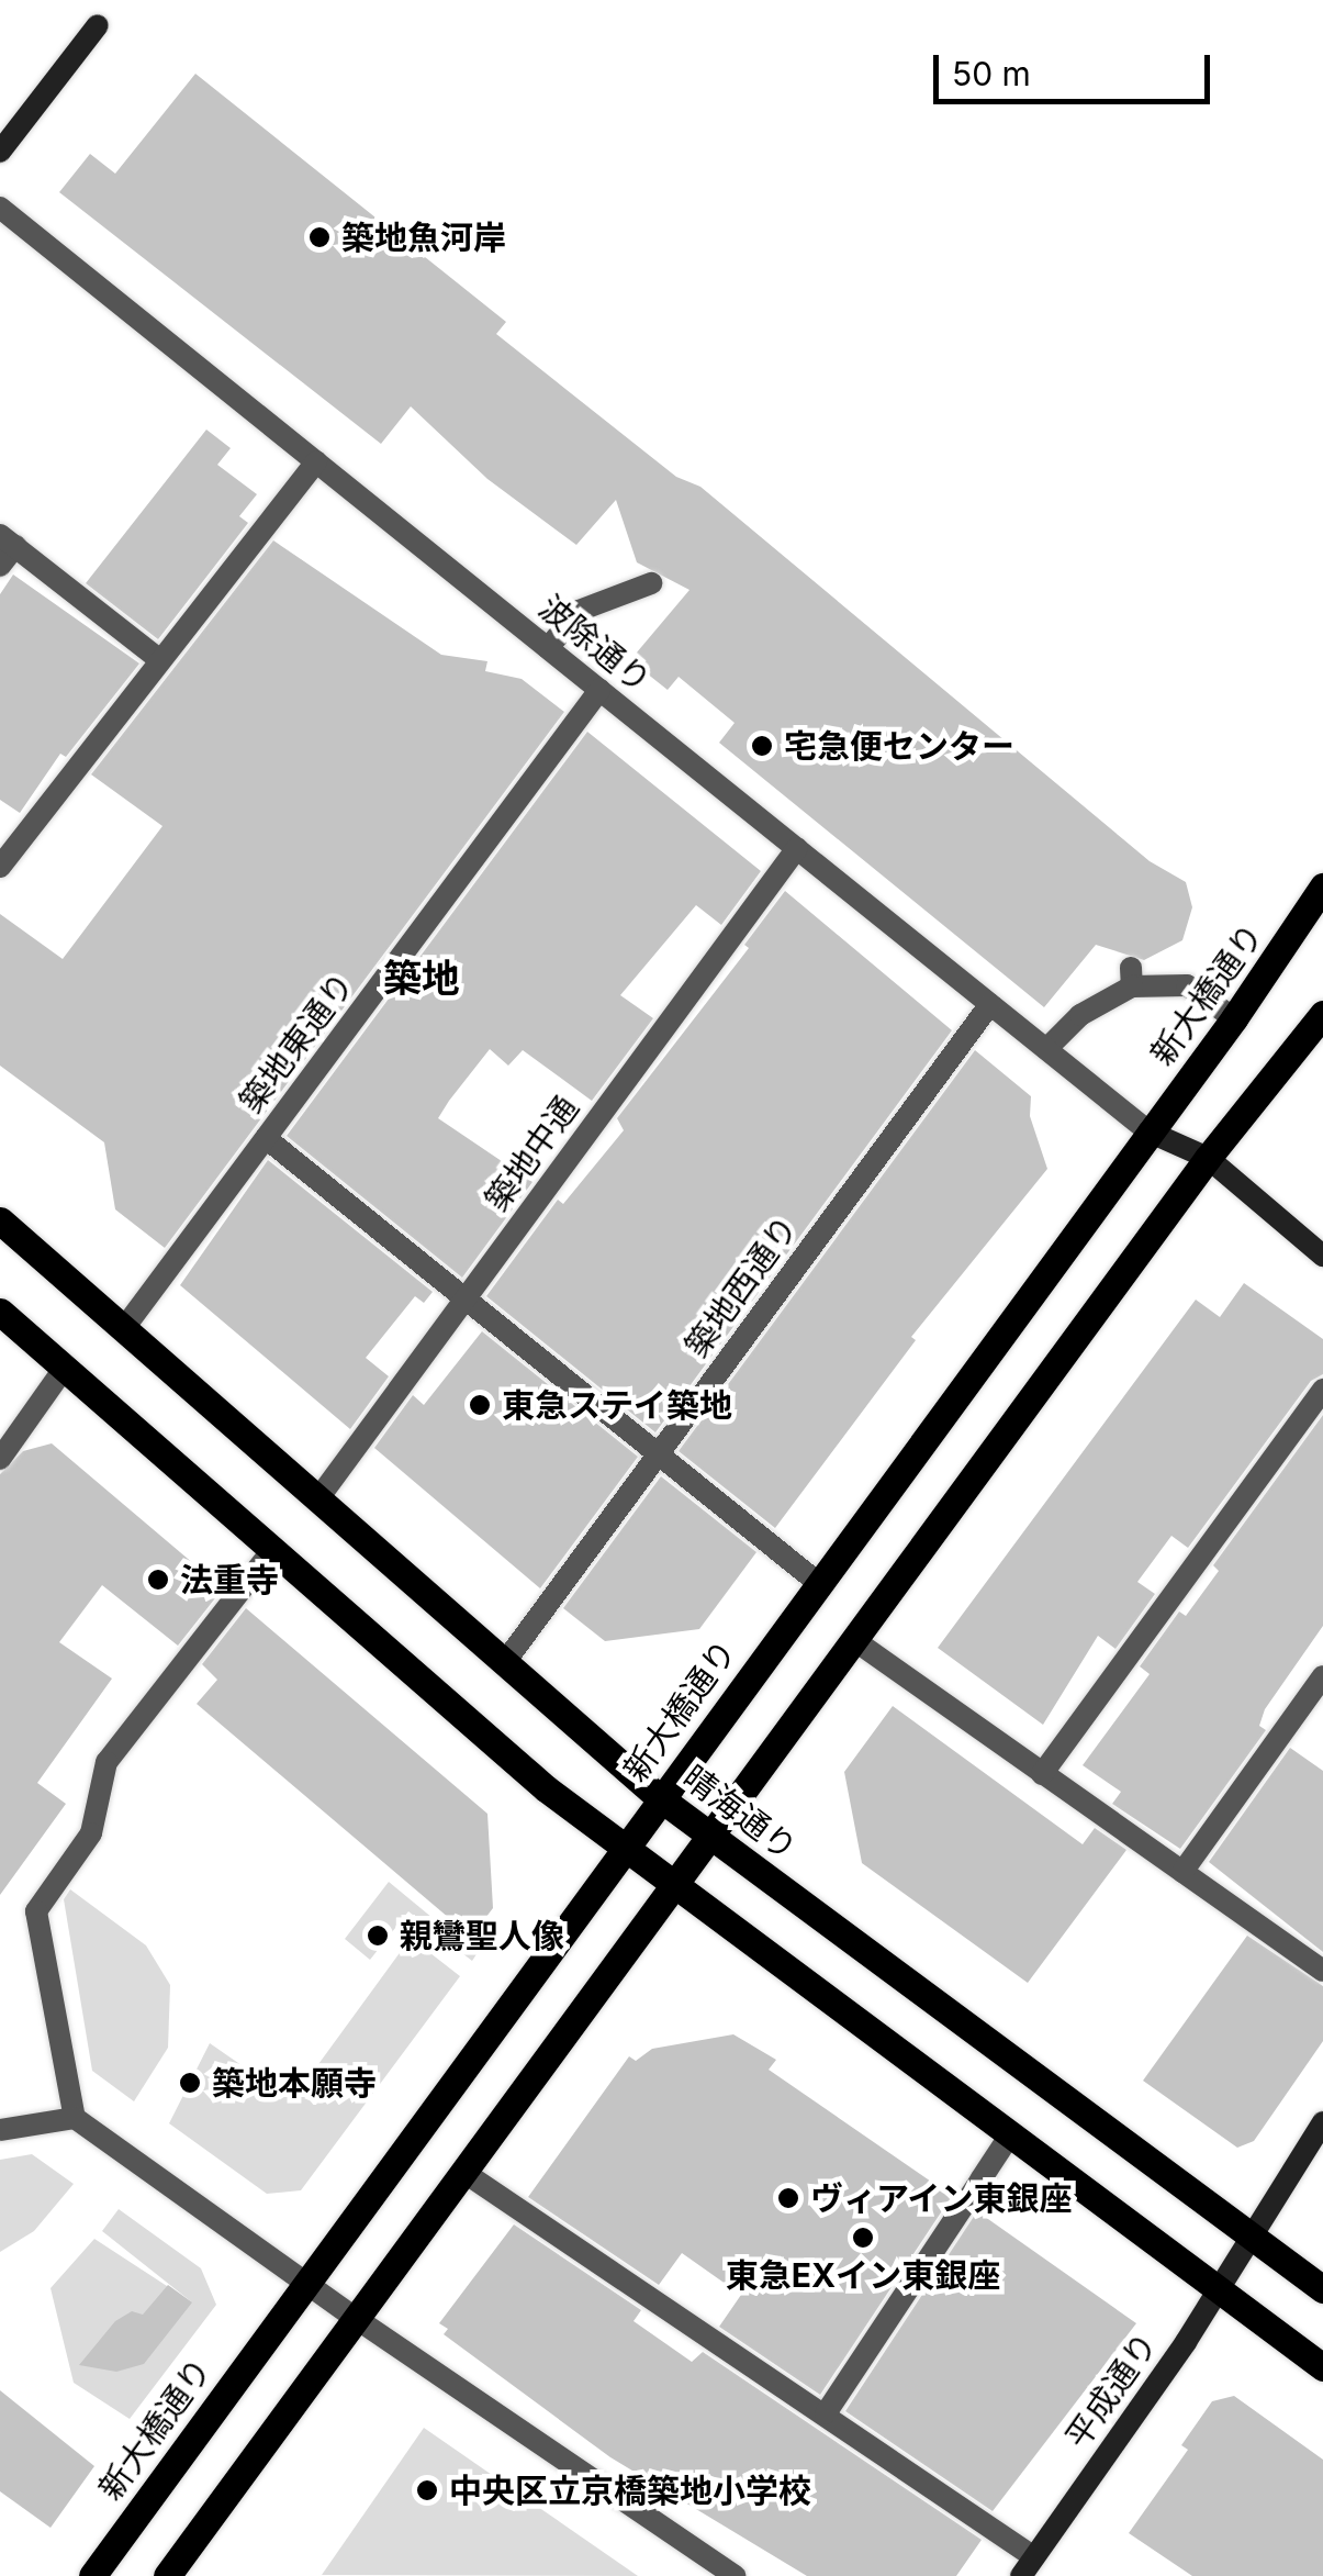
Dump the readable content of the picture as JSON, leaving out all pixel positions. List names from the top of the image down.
{
  "streets": {
    "main road": ["新大橋通り", "晴海通り"],
    "street": [
      "波除通り",
      "築地東通り",
      "築地中通",
      "築地西通り",
      "平成通り"
    ]
  },
  "crossings": [
    ["波除通り", "新大橋通り"],
    ["波除通り", "築地東通り"],
    ["波除通り", "築地中通"],
    ["波除通り", "築地西通り"],
    ["新大橋通り", "晴海通り"],
    ["築地東通り", "晴海通り"],
    ["築地中通", "晴海通り"],
    ["築地西通り", "晴海通り"],
    ["晴海通り", "平成通り"]
  ],
  "districts": ["築地"],
  "places": [
    "築地魚河岸",
    "宅急便センター",
    "東急ステイ築地",
    "法重寺",
    "親鸞聖人像",
    "築地本願寺",
    "ヴィアイン東銀座",
    "東急EXイン東銀座",
    "中央区立京橋築地小学校"
  ],
  "scale_bar": "50 m"
}
